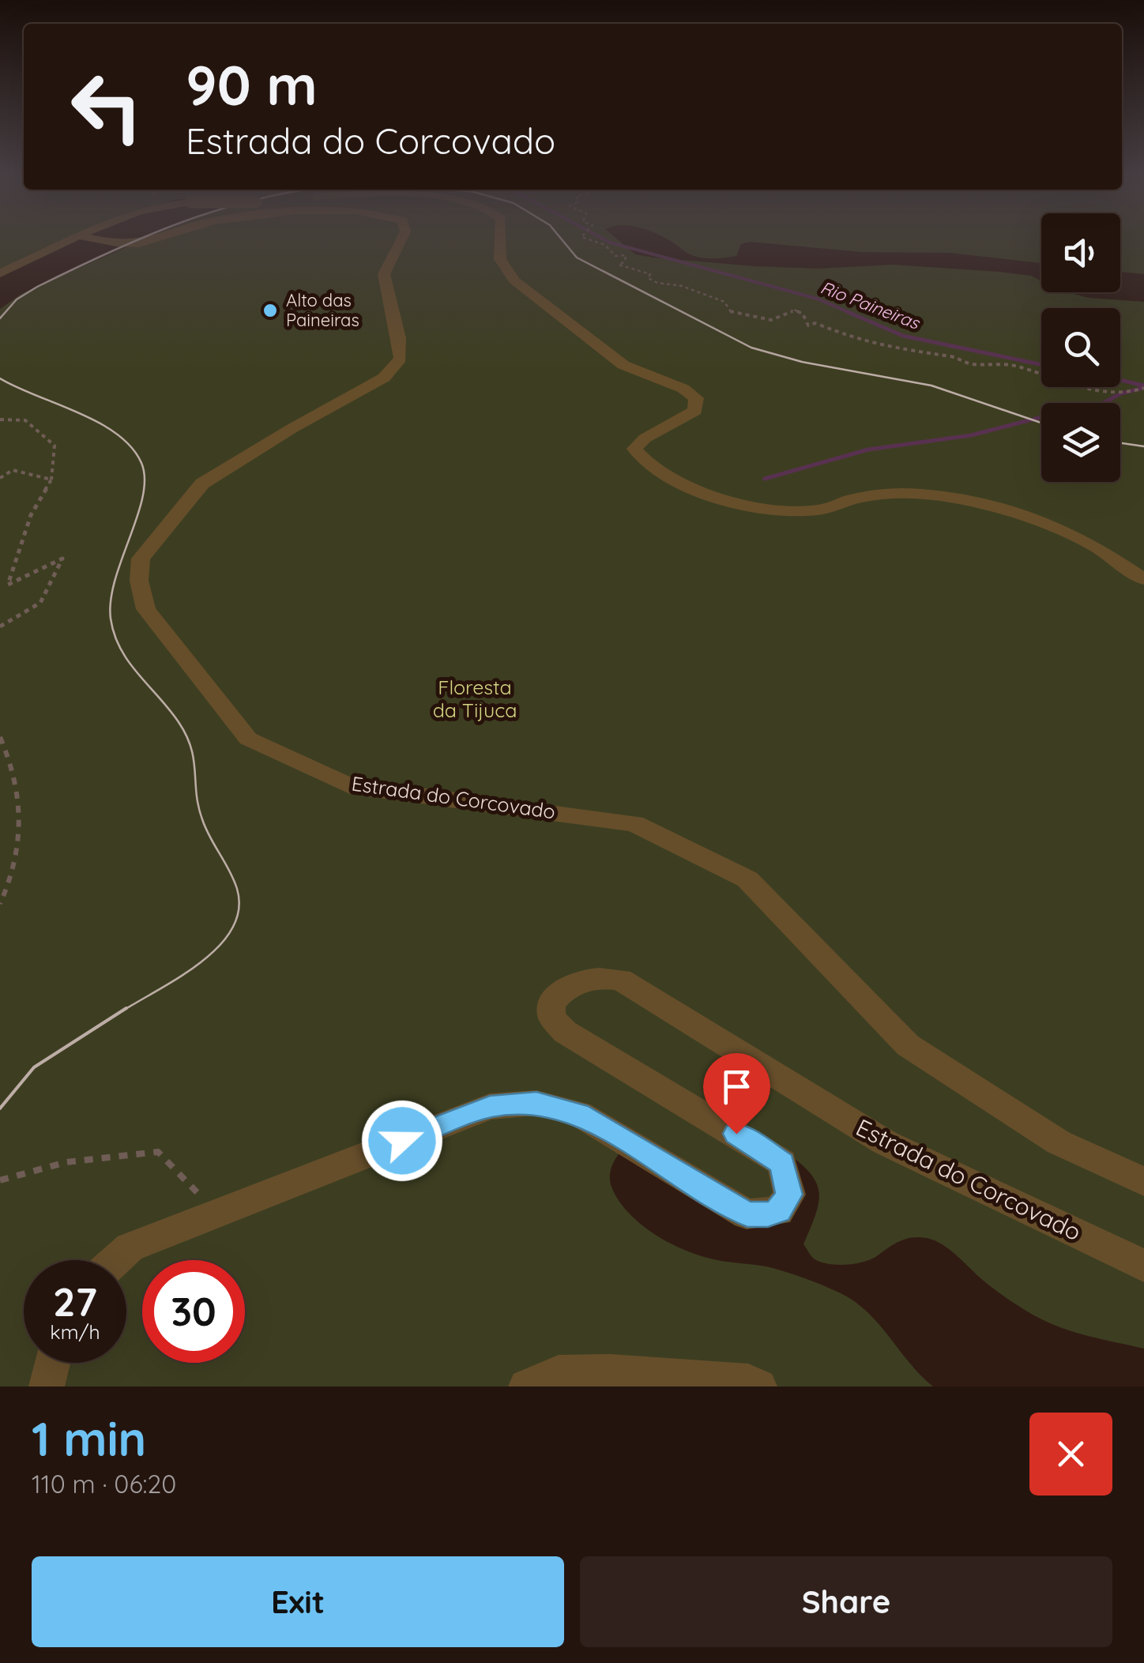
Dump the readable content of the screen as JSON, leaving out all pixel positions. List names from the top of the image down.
{
  "streets": {
    "street": ["Estrada do Corcovado"]
  },
  "water": ["Rio Paineiras"],
  "parks": ["Floresta da Tijuca"],
  "places": ["Alto das Paineiras"],
  "page": {
    "turn": ["90 m", "Estrada do Corcovado"],
    "speed": "27 km/h",
    "limit": "30",
    "heading": ["1 min", "110 m · 06:20"],
    "buttons": ["Exit", "Share"]
  }
}
